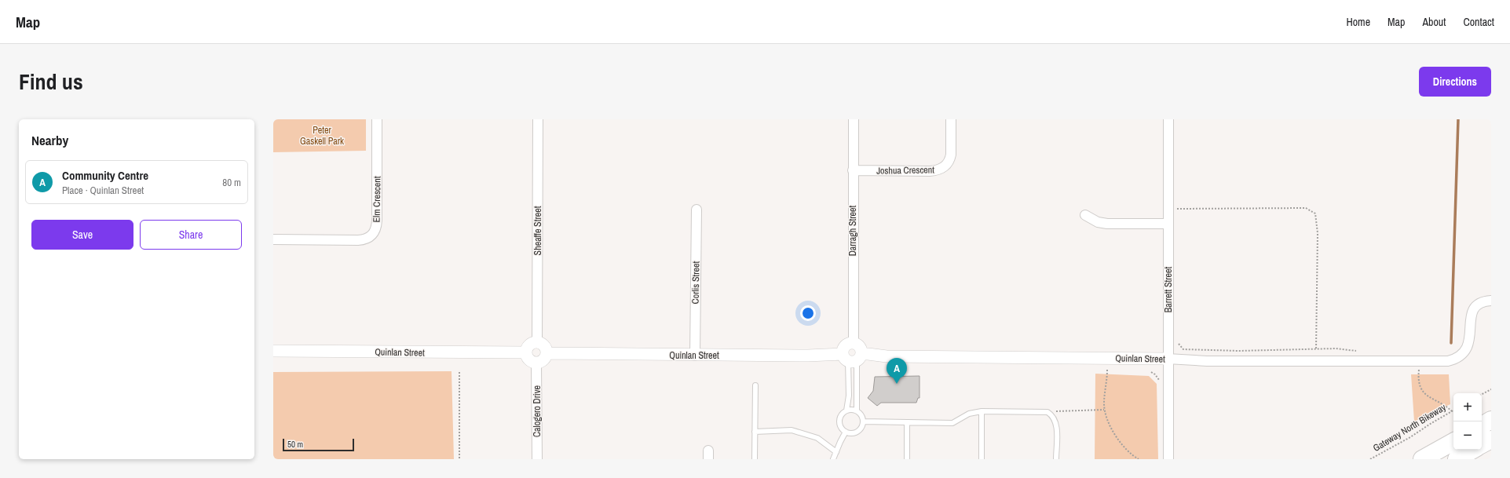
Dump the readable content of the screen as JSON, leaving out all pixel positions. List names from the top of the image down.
{
  "streets": {
    "street": [
      "Joshua Crescent",
      "Elm Crescent",
      "Sheaffe Street",
      "Darragh Street",
      "Corlis Street",
      "Barrett Street",
      "Quinlan Street",
      "Calogero Drive"
    ],
    "path": ["Gateway North Bikeway"]
  },
  "crossings": [
    ["Joshua Crescent", "Darragh Street"],
    ["Sheaffe Street", "Quinlan Street"],
    ["Sheaffe Street", "Calogero Drive"],
    ["Corlis Street", "Quinlan Street"],
    ["Barrett Street", "Quinlan Street"],
    ["Quinlan Street", "Calogero Drive"]
  ],
  "parks": ["Peter Gaskell Park"],
  "scale_bar": "50 m",
  "page": {
    "header": "Map",
    "nav": [
      "Home",
      "Map",
      "About",
      "Contact"
    ],
    "title": "Find us",
    "buttons": [
      "Directions",
      ["Save", "Share"]
    ],
    "heading": "Nearby",
    "list": [
      {
        "mark": "A",
        "name": "Community Centre",
        "note": "Place · Quinlan Street",
        "value": "80 m"
      }
    ],
    "pins": "A",
    "map_buttons": ["+", "−"],
    "scale": "50 m"
  }
}
